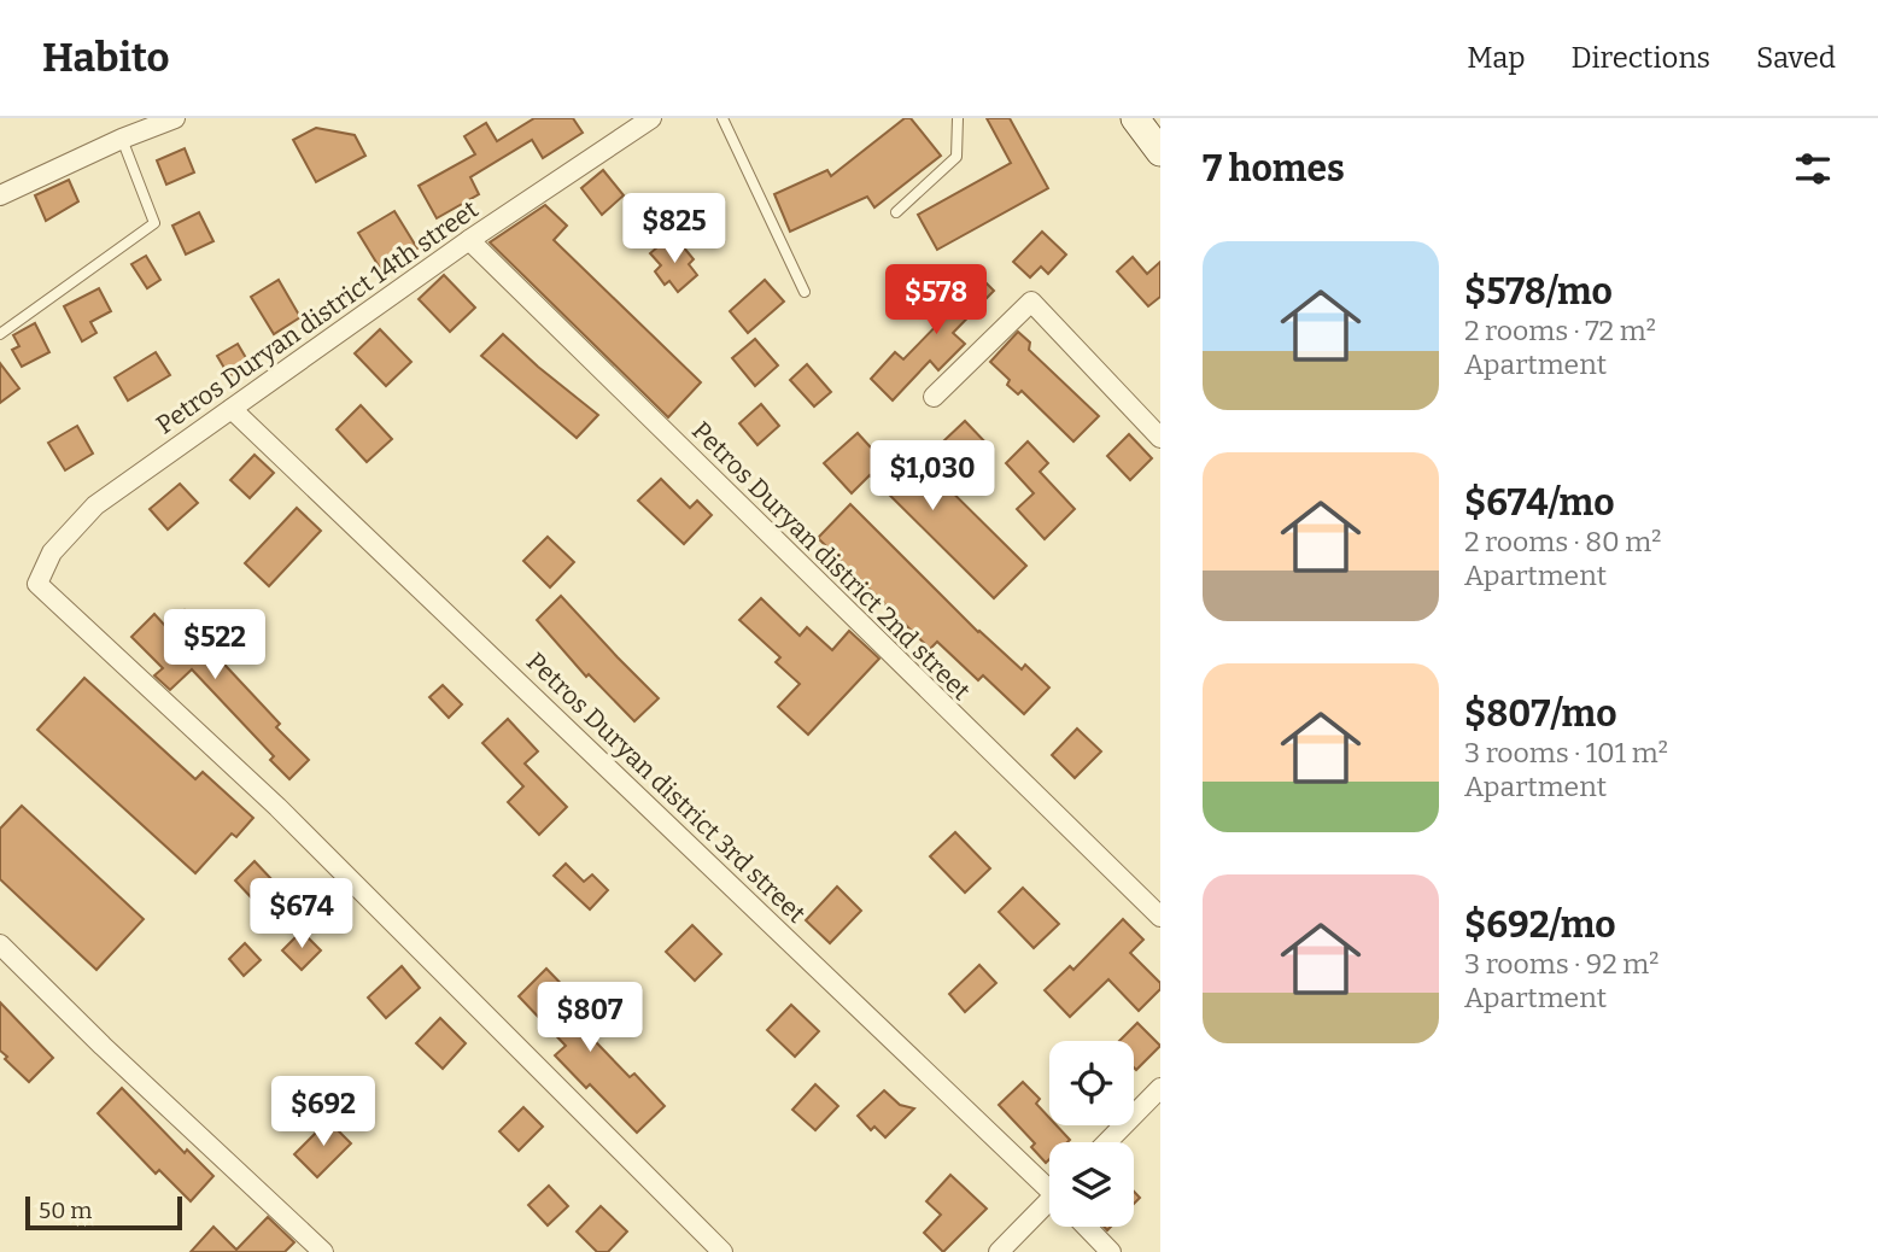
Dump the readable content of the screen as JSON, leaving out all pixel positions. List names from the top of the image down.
{
  "streets": {
    "street": ["Petros Duryan district 14th street", "Petros Duryan district 2nd street", "Petros Duryan district 3rd street"]
  },
  "crossings": [
    ["Petros Duryan district 14th street", "Petros Duryan district 2nd street"],
    ["Petros Duryan district 14th street", "Petros Duryan district 3rd street"]
  ],
  "scale_bar": "50 m",
  "page": {
    "header": "Habito",
    "nav": ["Map", "Directions", "Saved"],
    "heading": "7 homes",
    "price": [
      "$825",
      "$578",
      "$1,030",
      "$522",
      "$674",
      "$807",
      "$692"
    ],
    "list": [
      {
        "name": "$578/mo",
        "note": "2 rooms · 72 m² · Apartment"
      },
      {
        "name": "$674/mo",
        "note": "2 rooms · 80 m² · Apartment"
      },
      {
        "name": "$807/mo",
        "note": "3 rooms · 101 m² · Apartment"
      },
      {
        "name": "$692/mo",
        "note": "3 rooms · 92 m² · Apartment"
      }
    ],
    "scale": "50 m"
  }
}
